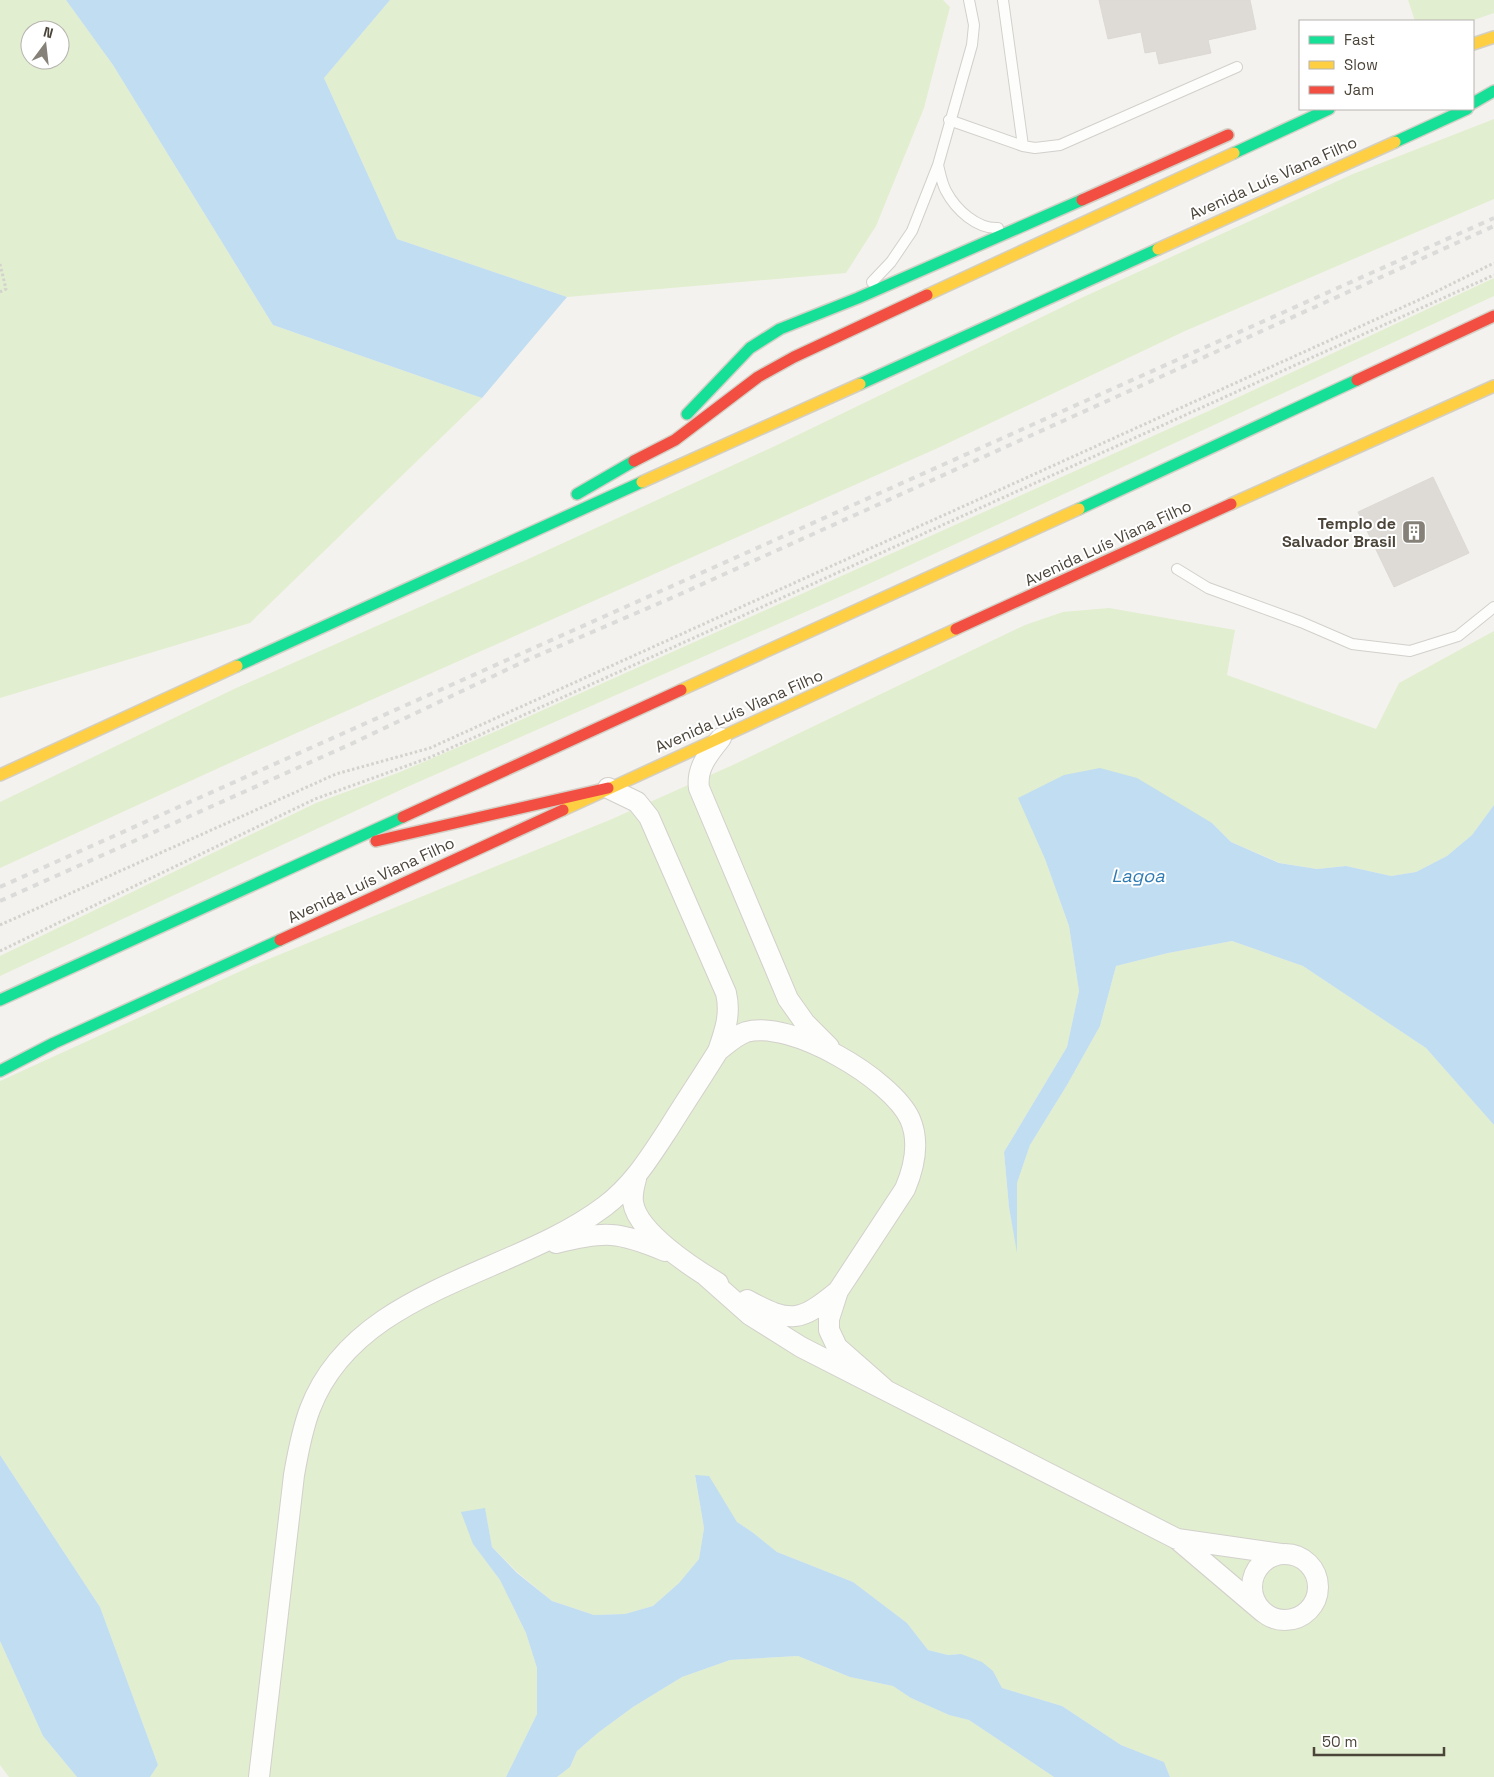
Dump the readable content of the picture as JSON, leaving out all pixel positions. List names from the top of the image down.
{
  "streets": {
    "main road": ["Avenida Luís Viana Filho"]
  },
  "water": ["Lagoa"],
  "places": {
    "building": ["Templo de Salvador Brasil"]
  },
  "legend": ["Fast", "Slow", "Jam"],
  "scale_bar": "50 m",
  "north": "top"
}
